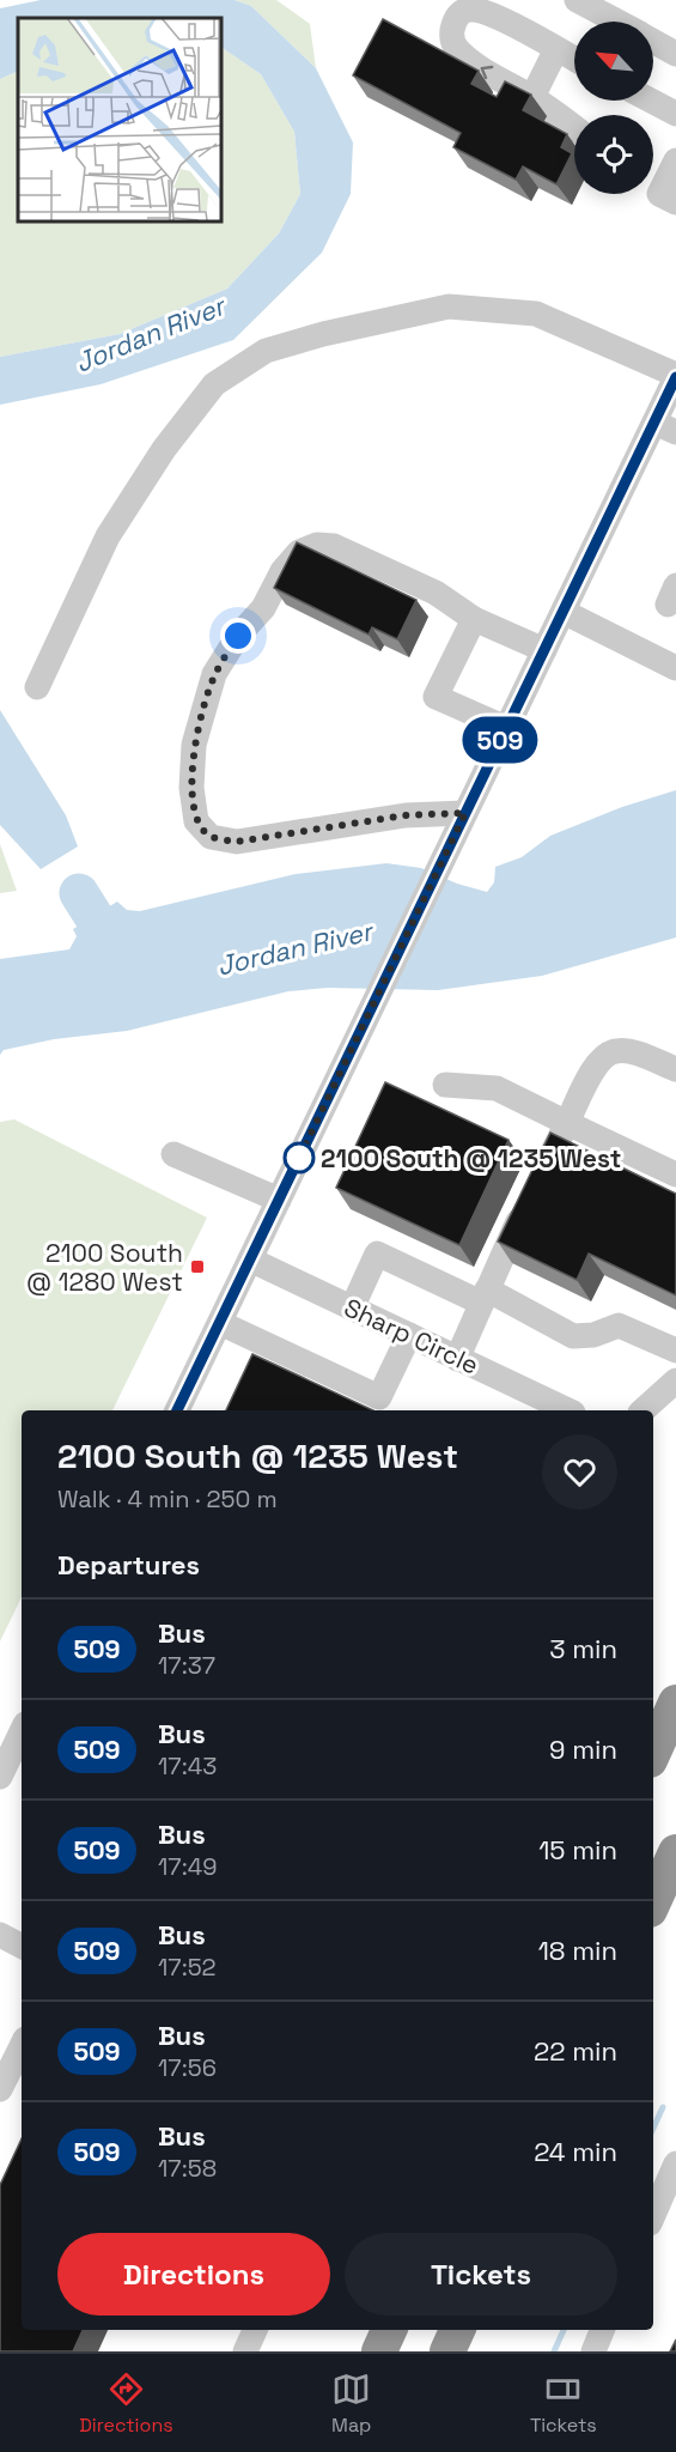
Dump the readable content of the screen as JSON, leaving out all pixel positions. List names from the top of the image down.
{
  "streets": {
    "street": ["Sharp Circle"]
  },
  "water": ["Jordan River"],
  "places": {
    "other": ["2100 South @ 1235 West"],
    "transit": ["2100 South @ 1280 West"]
  },
  "lines": ["bus line 509"],
  "north": "top left",
  "page": {
    "on_map": "509",
    "heading": [
      ["2100 South @ 1235 West", "Walk · 4 min · 250 m"],
      "Departures"
    ],
    "list": [
      {
        "mark": "509",
        "name": "Bus",
        "note": "17:37",
        "value": "3 min"
      },
      {
        "mark": "509",
        "name": "Bus",
        "note": "17:43",
        "value": "9 min"
      },
      {
        "mark": "509",
        "name": "Bus",
        "note": "17:49",
        "value": "15 min"
      },
      {
        "mark": "509",
        "name": "Bus",
        "note": "17:52",
        "value": "18 min"
      },
      {
        "mark": "509",
        "name": "Bus",
        "note": "17:56",
        "value": "22 min"
      },
      {
        "mark": "509",
        "name": "Bus",
        "note": "17:58",
        "value": "24 min"
      }
    ],
    "buttons": ["Directions", "Tickets"],
    "tabs": ["Directions", "Map", "Tickets"]
  }
}
